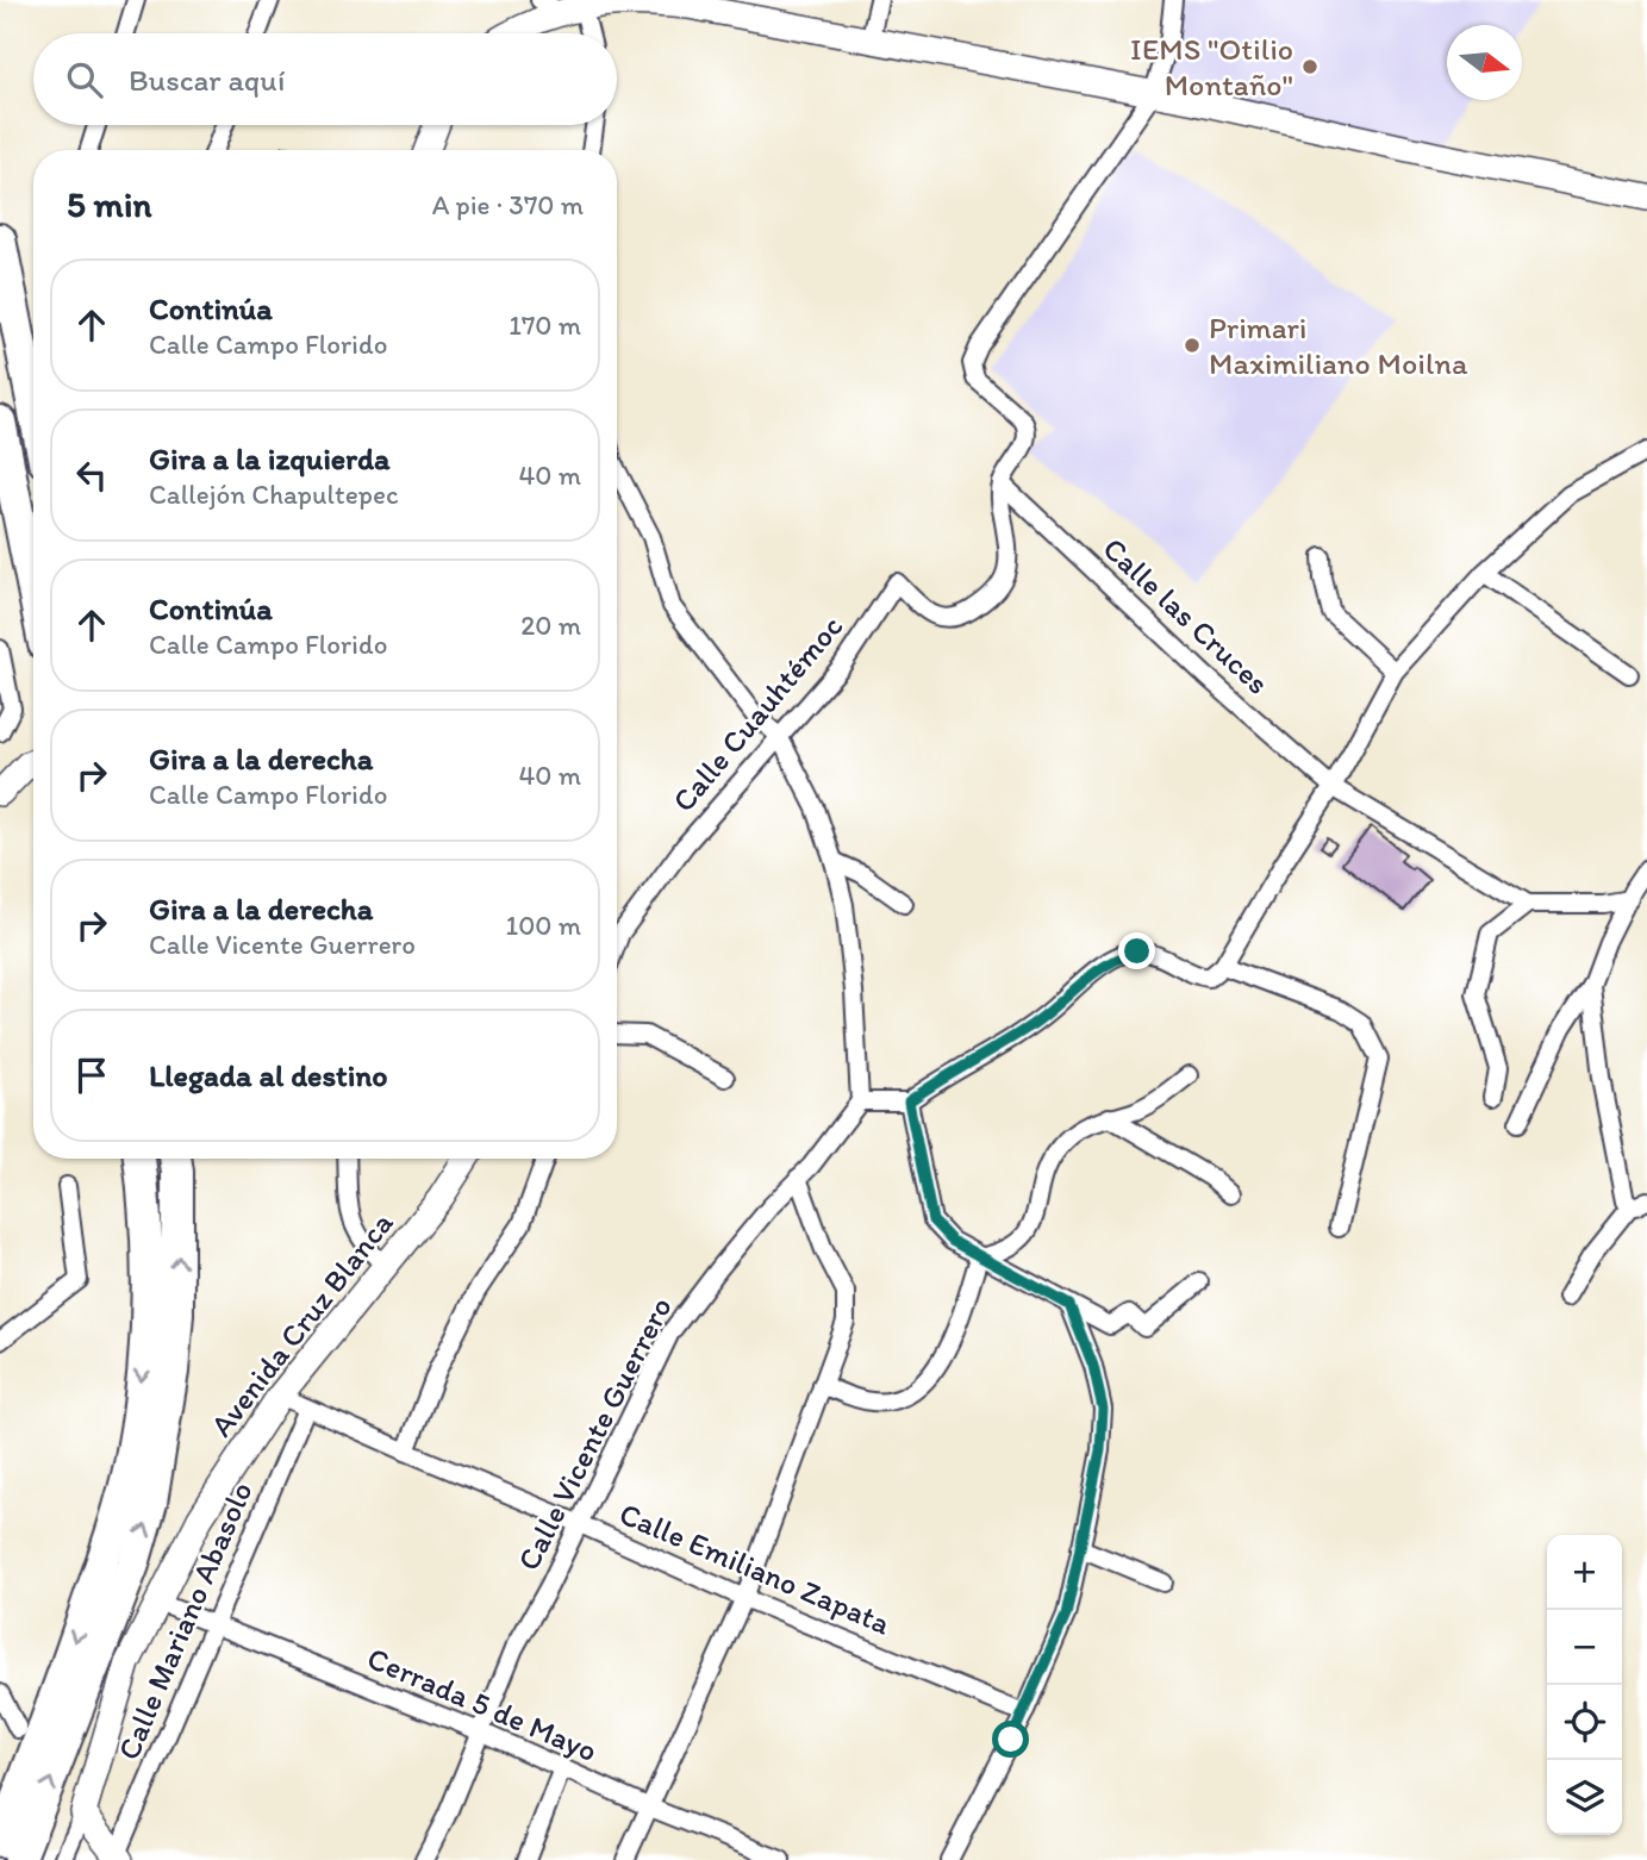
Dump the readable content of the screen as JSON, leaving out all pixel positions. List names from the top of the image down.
{
  "streets": {
    "main road": ["Avenida Cruz Blanca"],
    "street": [
      "Calle las Cruces",
      "Calle Cuauhtémoc",
      "Calle Vicente Guerrero",
      "Calle Emiliano Zapata",
      "Calle Mariano Abasolo",
      "Cerrada 5 de Mayo"
    ]
  },
  "crossings": [
    ["Calle las Cruces", "Calle Cuauhtémoc"],
    ["Avenida Cruz Blanca", "Calle Emiliano Zapata"],
    ["Avenida Cruz Blanca", "Cerrada 5 de Mayo"],
    ["Calle Vicente Guerrero", "Calle Emiliano Zapata"],
    ["Calle Vicente Guerrero", "Cerrada 5 de Mayo"],
    ["Calle Emiliano Zapata", "Calle Mariano Abasolo"],
    ["Calle Mariano Abasolo", "Cerrada 5 de Mayo"]
  ],
  "places": ["IEMS \"Otilio Montaño\"", "Primari Maximiliano Moilna"],
  "north": "right",
  "page": {
    "search": "Buscar aquí",
    "heading": ["5 min", "A pie · 370 m"],
    "list": [
      ["Continúa", "Calle Campo Florido", "170 m"],
      ["Gira a la izquierda", "Callejón Chapultepec", "40 m"],
      ["Continúa", "Calle Campo Florido", "20 m"],
      ["Gira a la derecha", "Calle Campo Florido", "40 m"],
      ["Gira a la derecha", "Calle Vicente Guerrero", "100 m"],
      "Llegada al destino"
    ],
    "map_buttons": ["+", "−"]
  }
}
